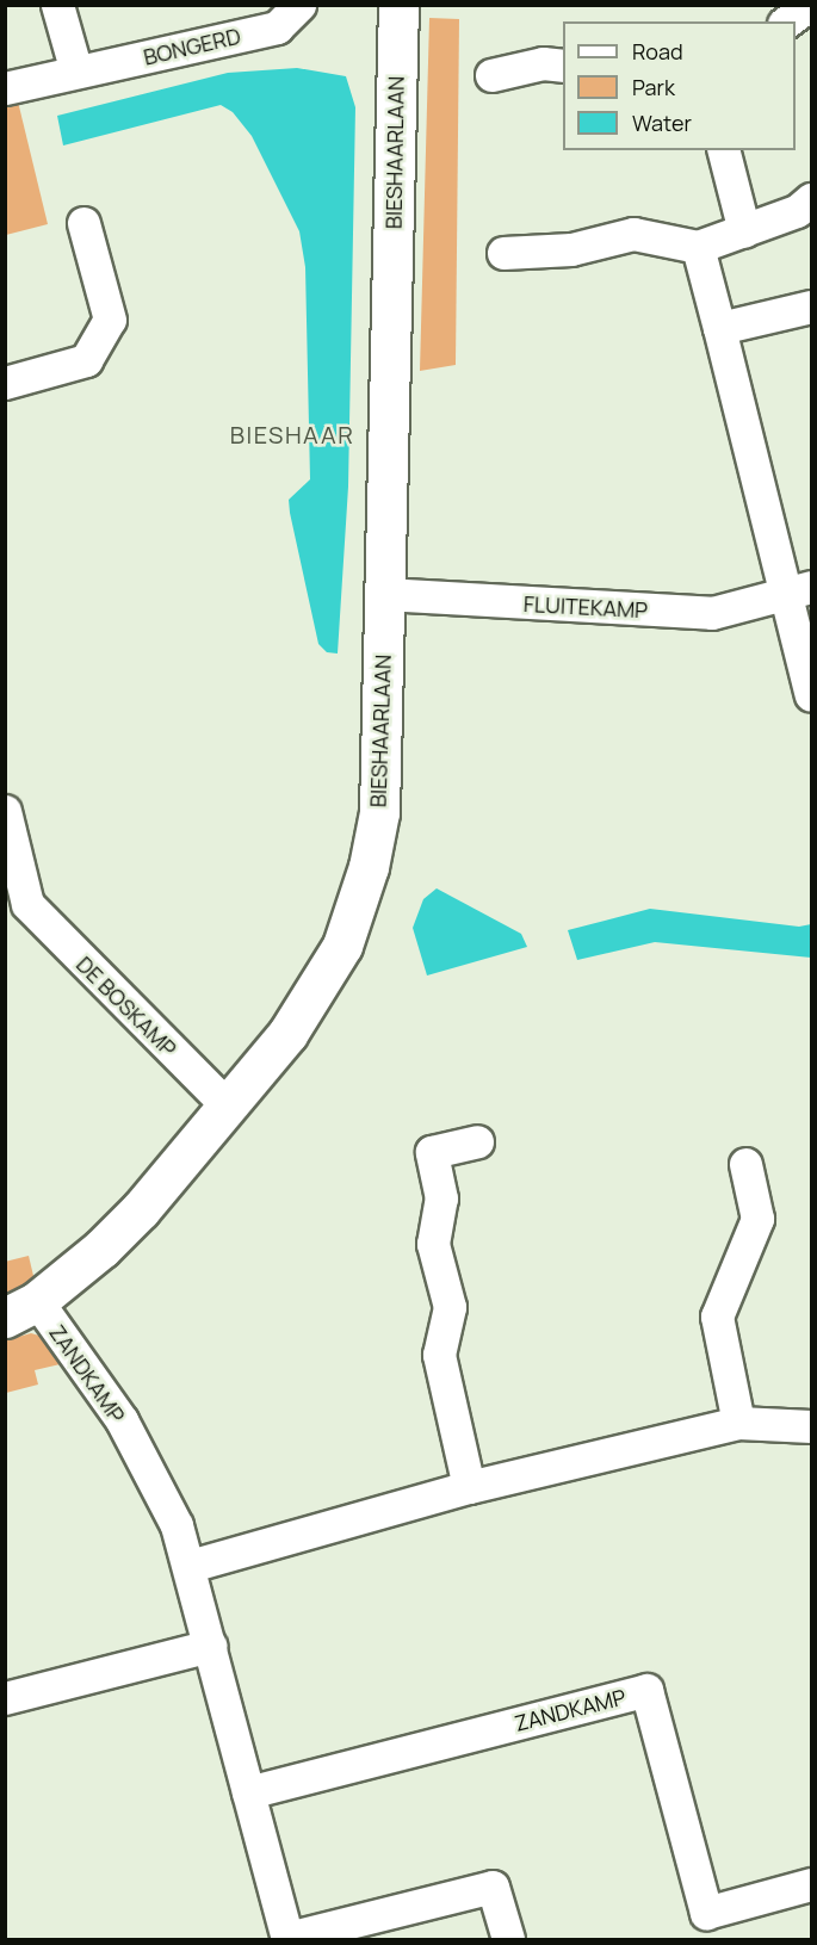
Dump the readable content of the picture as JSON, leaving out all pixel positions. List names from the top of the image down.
{
  "streets": {
    "street": [
      "BONGERD",
      "BIESHAARLAAN",
      "FLUITEKAMP",
      "DE BOSKAMP",
      "ZANDKAMP"
    ]
  },
  "crossings": [
    ["BIESHAARLAAN", "FLUITEKAMP"],
    ["BIESHAARLAAN", "DE BOSKAMP"],
    ["BIESHAARLAAN", "ZANDKAMP"]
  ],
  "districts": ["BIESHAAR"],
  "legend": ["Road", "Park", "Water"]
}
